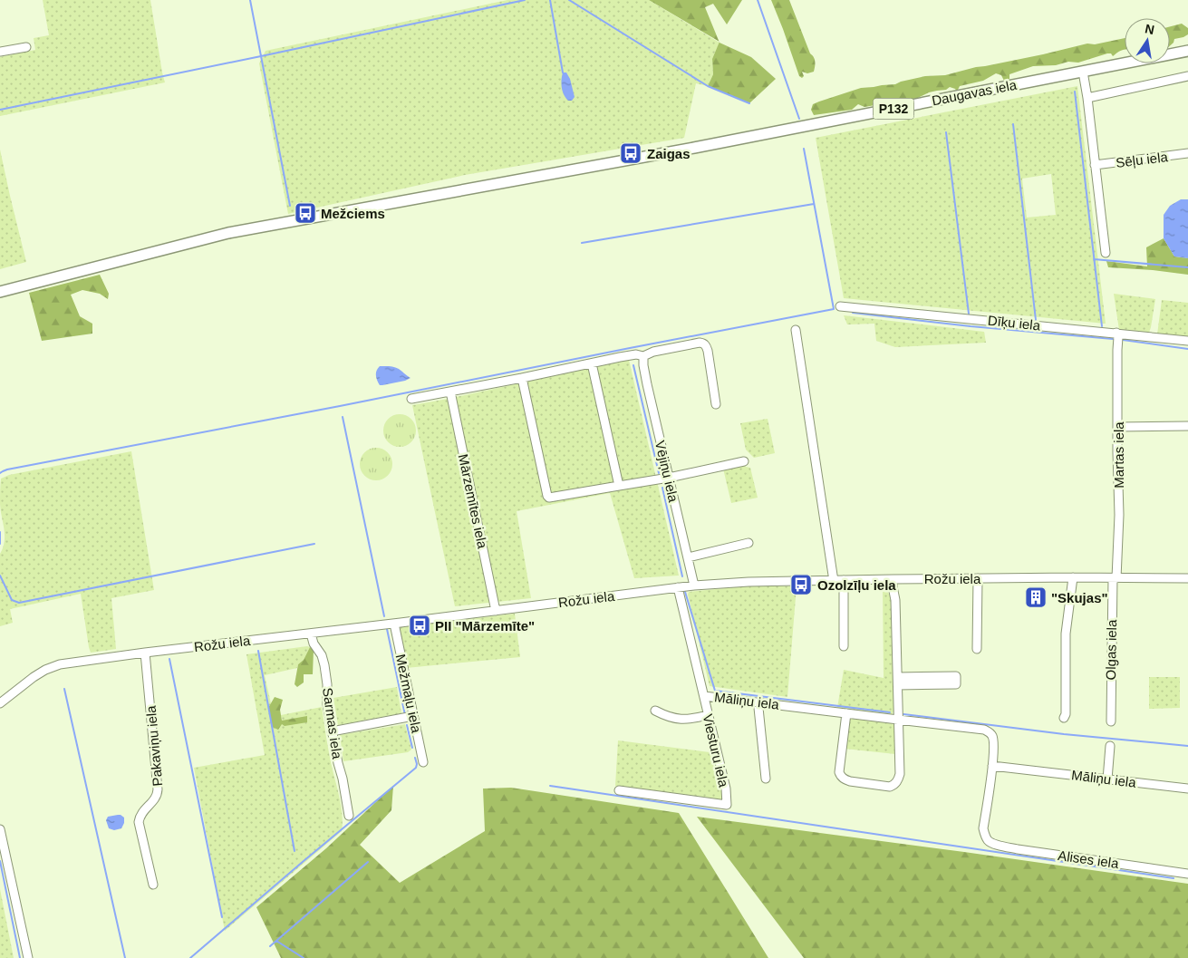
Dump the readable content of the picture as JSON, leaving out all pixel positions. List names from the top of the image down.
{
  "streets": {
    "main road": ["Daugavas iela", "P132"],
    "street": [
      "Sēļu iela",
      "Dīķu iela",
      "Martas iela",
      "Vējiņu iela",
      "Mārzemītes iela",
      "Rožu iela",
      "Olgas iela",
      "Mežmaļu iela",
      "Māliņu iela",
      "Sarmas iela",
      "Pakaviņu iela",
      "Viesturu iela",
      "Alises iela"
    ]
  },
  "crossings": [
    ["Dīķu iela", "Martas iela"],
    ["Martas iela", "Rožu iela"],
    ["Martas iela", "Olgas iela"],
    ["Vējiņu iela", "Rožu iela"],
    ["Mārzemītes iela", "Rožu iela"],
    ["Rožu iela", "Olgas iela"],
    ["Rožu iela", "Mežmaļu iela"],
    ["Rožu iela", "Māliņu iela"],
    ["Rožu iela", "Sarmas iela"],
    ["Rožu iela", "Pakaviņu iela"],
    ["Māliņu iela", "Viesturu iela"],
    ["Māliņu iela", "Alises iela"]
  ],
  "places": {
    "bus stop": [
      "Zaigas",
      "Mežciems",
      "Ozolzīļu iela",
      "PII \"Mārzemīte\""
    ],
    "building": ["\"Skujas\""]
  },
  "north": "top"
}
